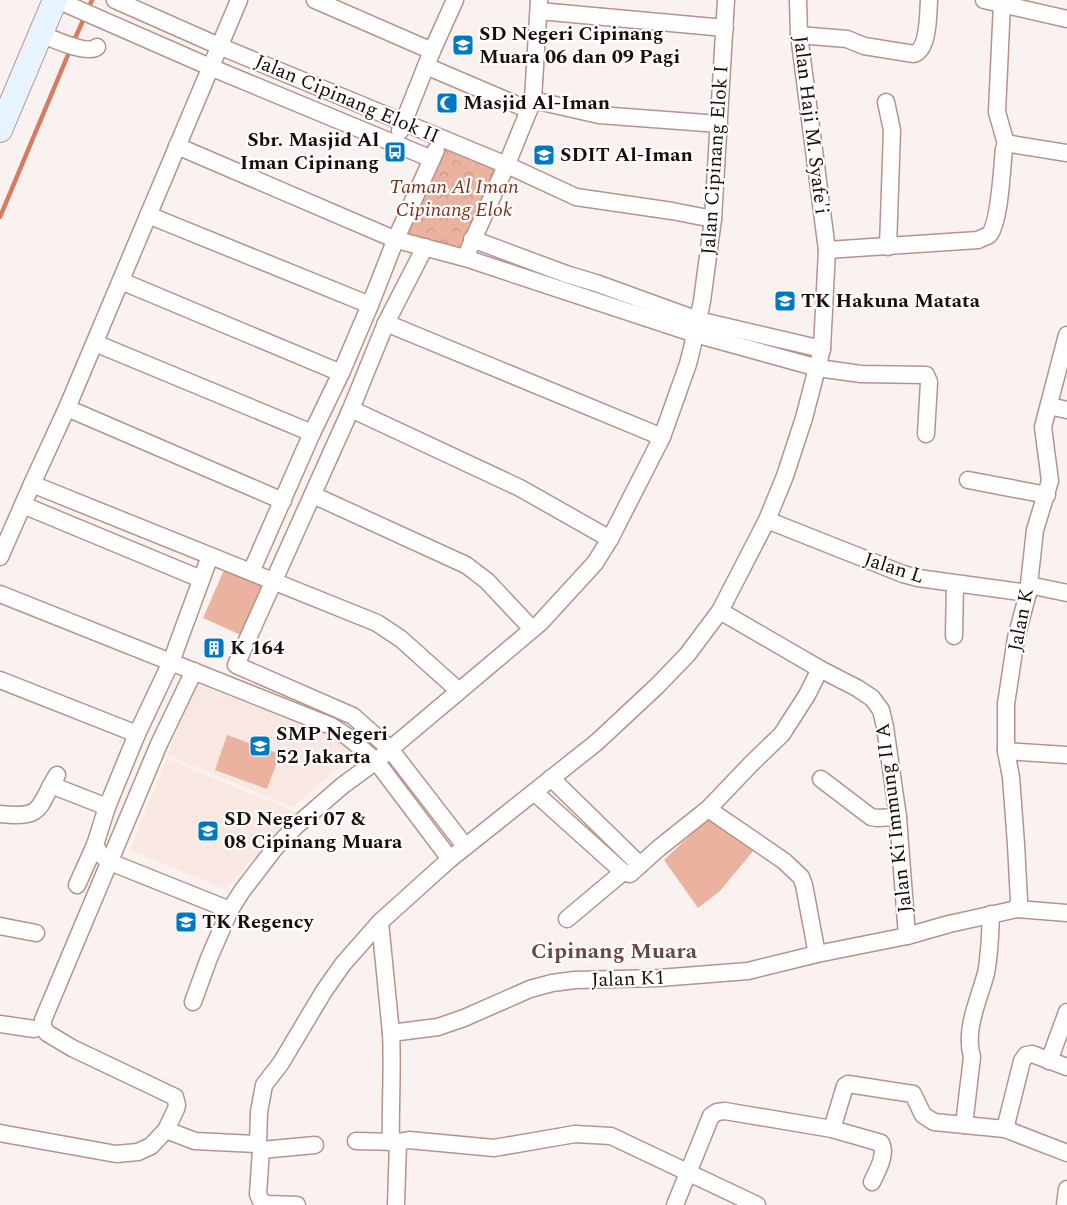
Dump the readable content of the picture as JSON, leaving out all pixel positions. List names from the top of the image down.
{
  "streets": {
    "street": [
      "Jalan Cipinang Elok II",
      "Jalan Haji M. Syafe'i",
      "Jalan Cipinang Elok I",
      "Jalan L",
      "Jalan K",
      "Jalan Ki Immung II A",
      "Jalan K1"
    ]
  },
  "crossings": [
    ["Jalan Cipinang Elok II", "Jalan Cipinang Elok I"],
    ["Jalan Haji M. Syafe'i", "Jalan L"],
    ["Jalan Haji M. Syafe'i", "Jalan Ki Immung II A"],
    ["Jalan L", "Jalan K"],
    ["Jalan K", "Jalan K1"],
    ["Jalan Ki Immung II A", "Jalan K1"]
  ],
  "districts": ["Cipinang Muara"],
  "parks": ["Taman Al Iman Cipinang Elok"],
  "places": {
    "school or university": [
      "SD Negeri Cipinang Muara 06 dan 09 Pagi",
      "SDIT Al-Iman",
      "TK Hakuna Matata",
      "SMP Negeri 52 Jakarta",
      "SD Negeri 07 & 08 Cipinang Muara",
      "TK Regency"
    ],
    "mosque": ["Masjid Al-Iman"],
    "bus stop": ["Sbr. Masjid Al Iman Cipinang"],
    "building": ["K 164"]
  }
}
